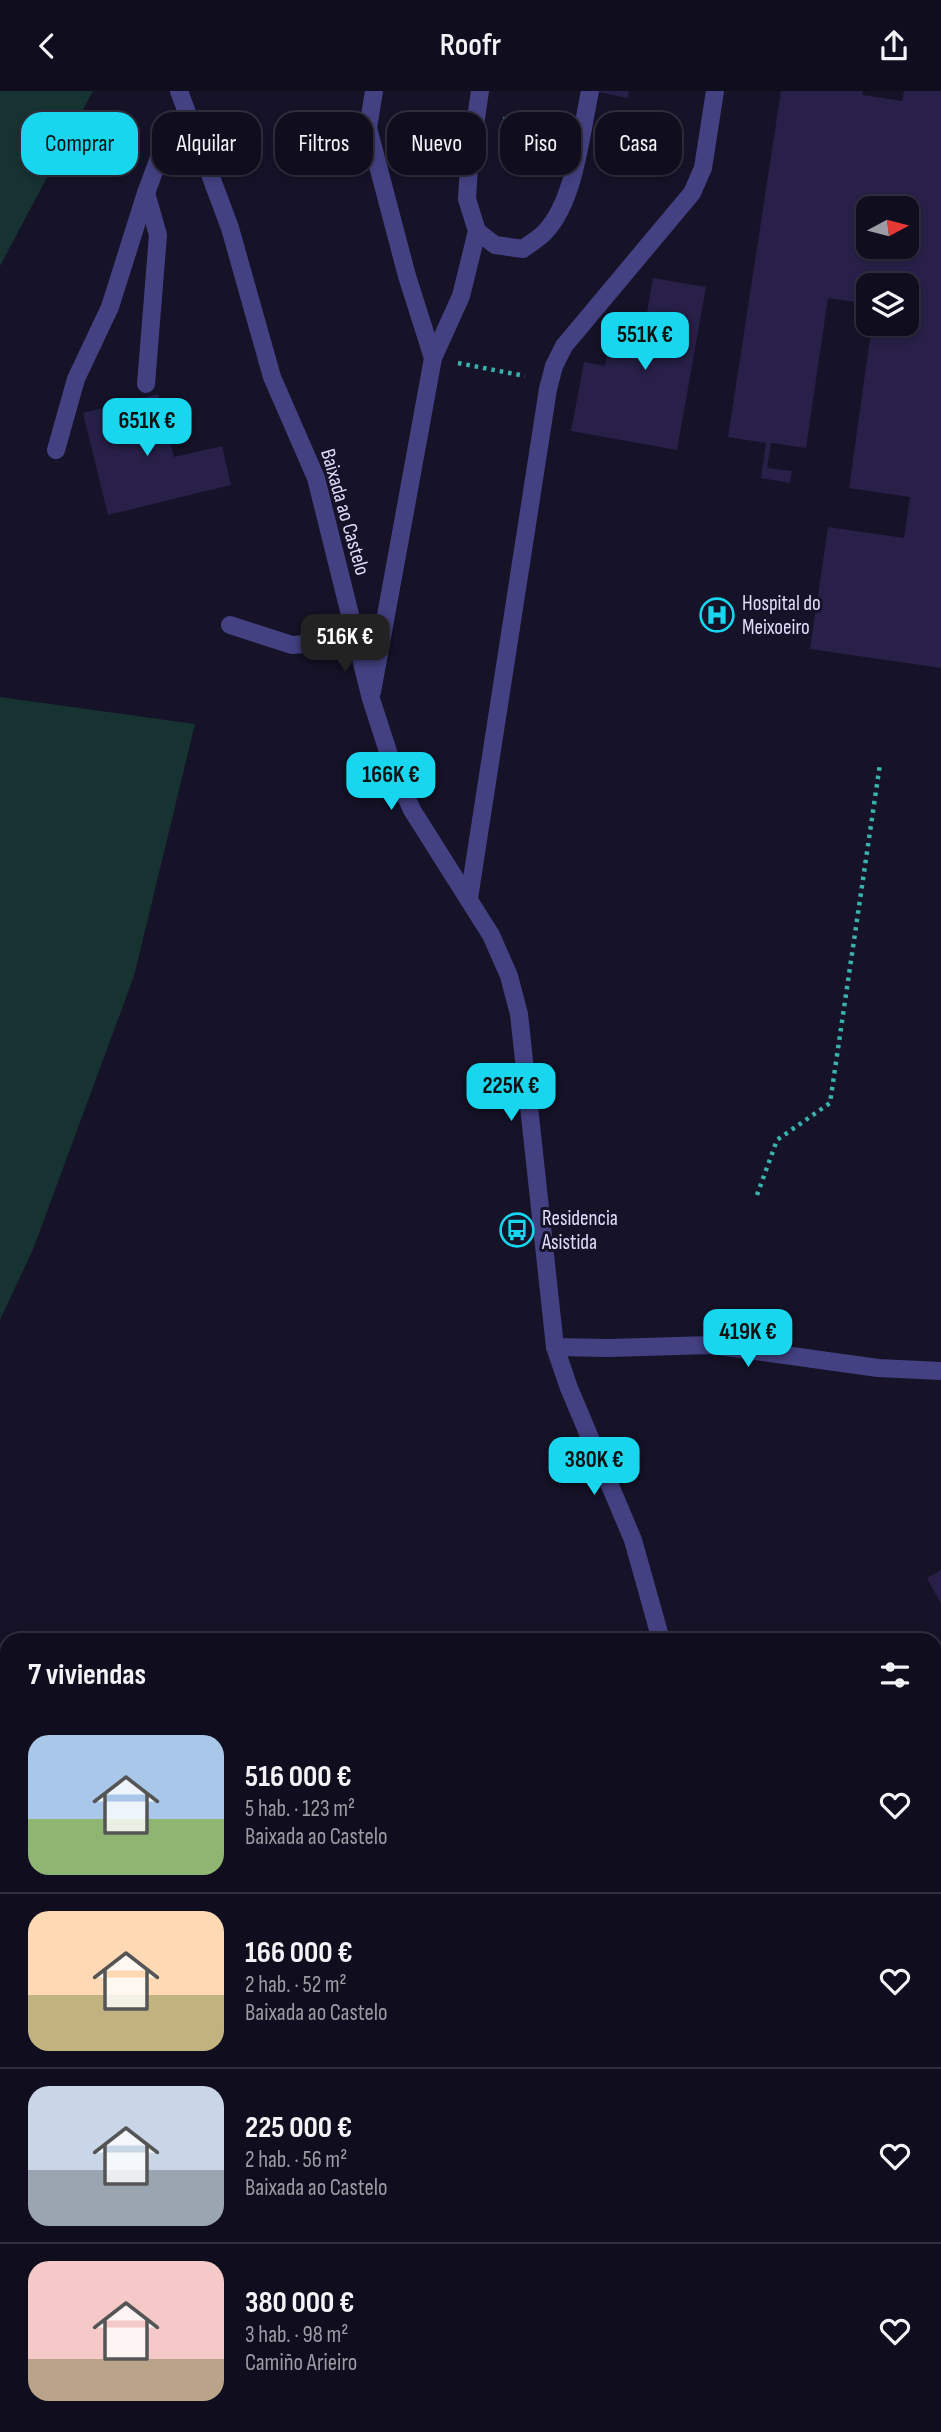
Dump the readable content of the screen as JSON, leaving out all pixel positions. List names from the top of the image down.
{
  "streets": {
    "street": ["Baixada ao Castelo"]
  },
  "places": {
    "hospital": ["Hospital do Meixoeiro"],
    "bus stop": ["Residencia Asistida"]
  },
  "north": "right",
  "page": {
    "header": "Roofr",
    "chip": [
      "Comprar",
      "Alquilar",
      "Filtros",
      "Nuevo",
      "Piso",
      "Casa"
    ],
    "price": [
      "551K €",
      "651K €",
      "516K €",
      "166K €",
      "225K €",
      "419K €",
      "380K €"
    ],
    "heading": "7 viviendas",
    "list": [
      {
        "name": "516 000 €",
        "note": "5 hab. · 123 m² · Baixada ao Castelo"
      },
      {
        "name": "166 000 €",
        "note": "2 hab. · 52 m² · Baixada ao Castelo"
      },
      {
        "name": "225 000 €",
        "note": "2 hab. · 56 m² · Baixada ao Castelo"
      },
      {
        "name": "380 000 €",
        "note": "3 hab. · 98 m² · Camiño Arieiro"
      }
    ]
  }
}
